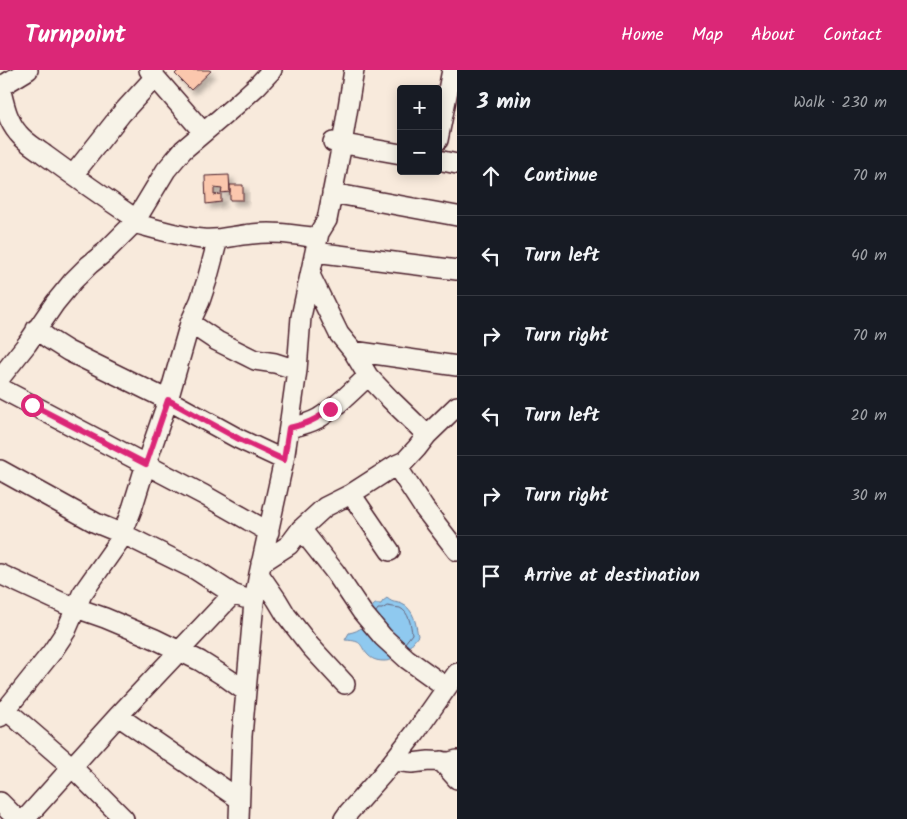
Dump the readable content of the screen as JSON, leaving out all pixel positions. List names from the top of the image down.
{
  "page": {
    "header": "Turnpoint",
    "nav": [
      "Home",
      "Map",
      "About",
      "Contact"
    ],
    "heading": ["3 min", "Walk · 230 m"],
    "map_buttons": ["+", "−"],
    "list": [
      ["Continue", "70 m"],
      ["Turn left", "40 m"],
      ["Turn right", "70 m"],
      ["Turn left", "20 m"],
      ["Turn right", "30 m"],
      "Arrive at destination"
    ]
  }
}
